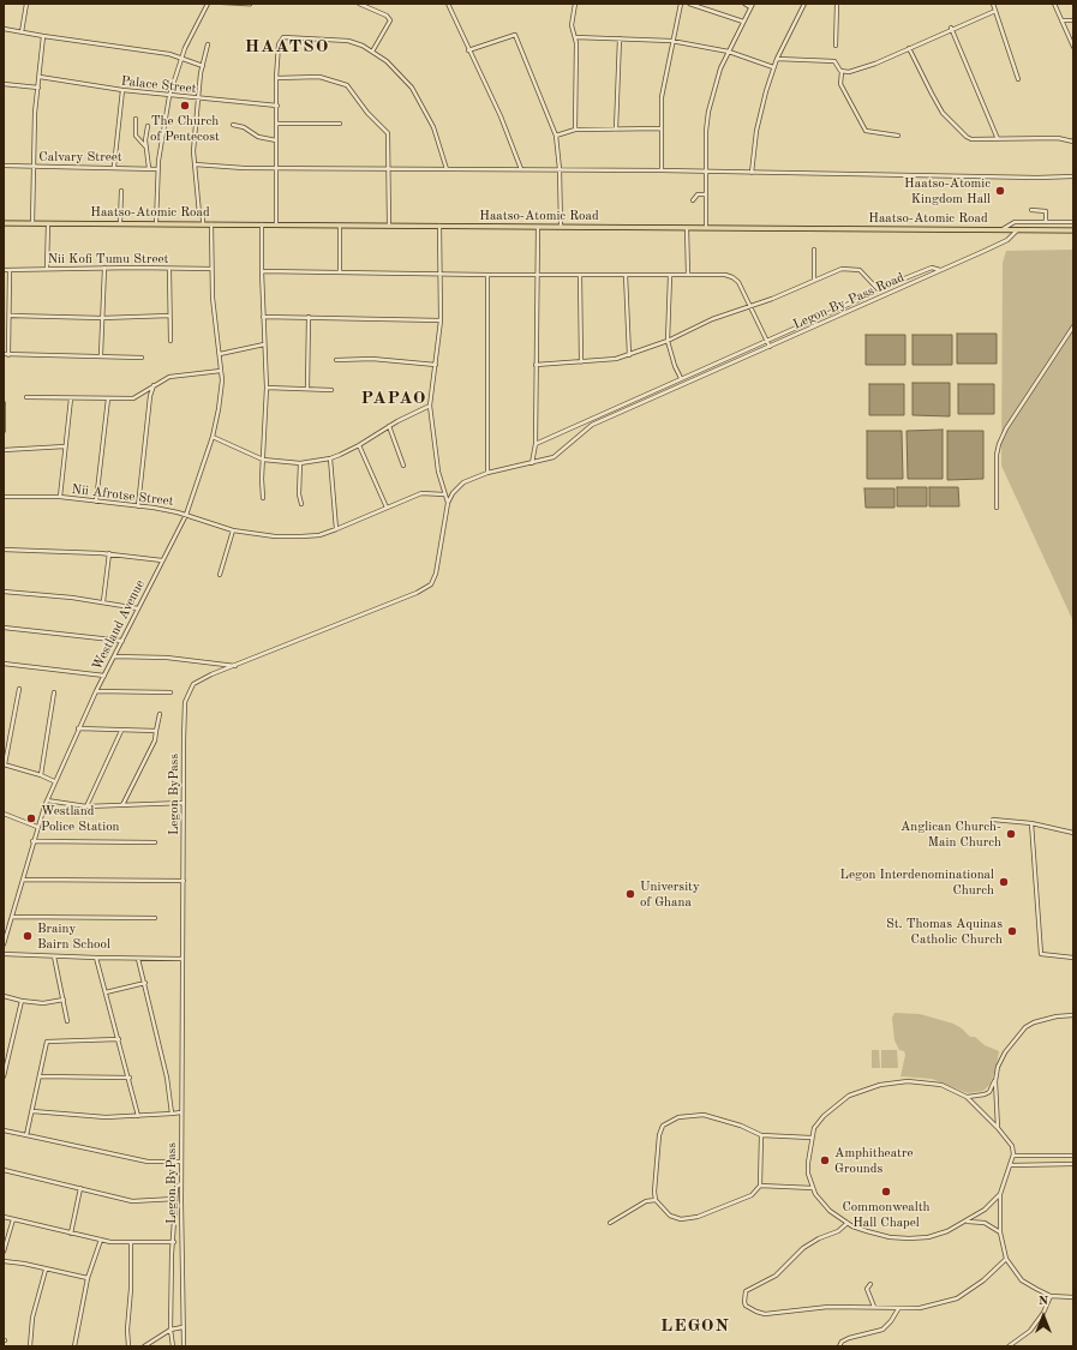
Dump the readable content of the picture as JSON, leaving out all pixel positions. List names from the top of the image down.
{
  "streets": {
    "main road": ["Haatso-Atomic Road"],
    "street": [
      "Palace Street",
      "Calvary Street",
      "Nii Kofi Tumu Street",
      "Legon By-Pass Road",
      "Nii Afrotse Street",
      "Westland Avenue",
      "Legon ByPass"
    ]
  },
  "crossings": [
    ["Haatso-Atomic Road", "Legon By-Pass Road"],
    ["Haatso-Atomic Road", "Westland Avenue"],
    ["Nii Kofi Tumu Street", "Westland Avenue"],
    ["Legon By-Pass Road", "Legon ByPass"],
    ["Nii Afrotse Street", "Westland Avenue"]
  ],
  "districts": ["HAATSO", "PAPAO", "LEGON"],
  "places": [
    "The Church of Pentecost",
    "Haatso-Atomic Kingdom Hall",
    "Westland Police Station",
    "Anglican Church- Main Church",
    "Legon Interdenominational Church",
    "University of Ghana",
    "St. Thomas Aquinas Catholic Church",
    "Brainy Bairn School",
    "Amphitheatre Grounds",
    "Commonwealth Hall Chapel"
  ],
  "north": "top"
}
